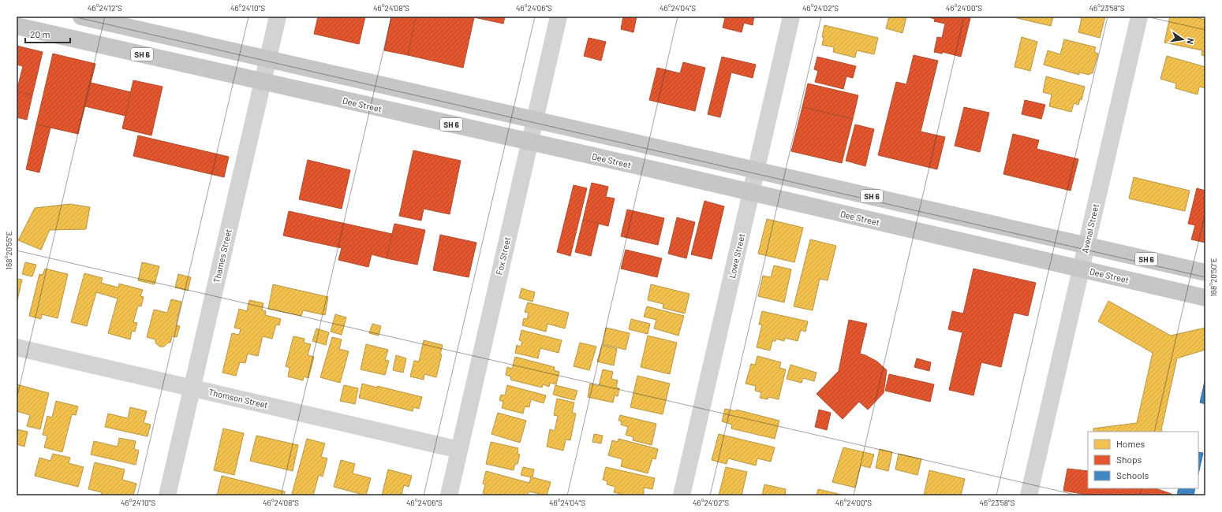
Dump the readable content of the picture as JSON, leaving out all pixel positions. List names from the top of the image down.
{
  "streets": {
    "main road": ["SH 6", "Dee Street"],
    "street": [
      "Avenal Street",
      "Thames Street",
      "Fox Street",
      "Lowe Street",
      "Thomson Street"
    ]
  },
  "crossings": [
    ["SH 6", "Avenal Street"],
    ["SH 6", "Thames Street"],
    ["SH 6", "Fox Street"],
    ["SH 6", "Lowe Street"],
    ["Dee Street", "Avenal Street"],
    ["Dee Street", "Thames Street"],
    ["Dee Street", "Fox Street"],
    ["Dee Street", "Lowe Street"],
    ["Thames Street", "Thomson Street"],
    ["Fox Street", "Thomson Street"]
  ],
  "legend": ["Homes", "Shops", "Schools"],
  "scale_bar": "20 m",
  "north": "right",
  "coordinates": [
    "46°24'12\"S",
    "46°24'10\"S",
    "46°24'08\"S",
    "46°24'06\"S",
    "46°24'04\"S",
    "46°24'02\"S",
    "46°24'00\"S",
    "46°23'58\"S",
    "168°20'55\"E",
    "168°20'50\"E"
  ]
}
